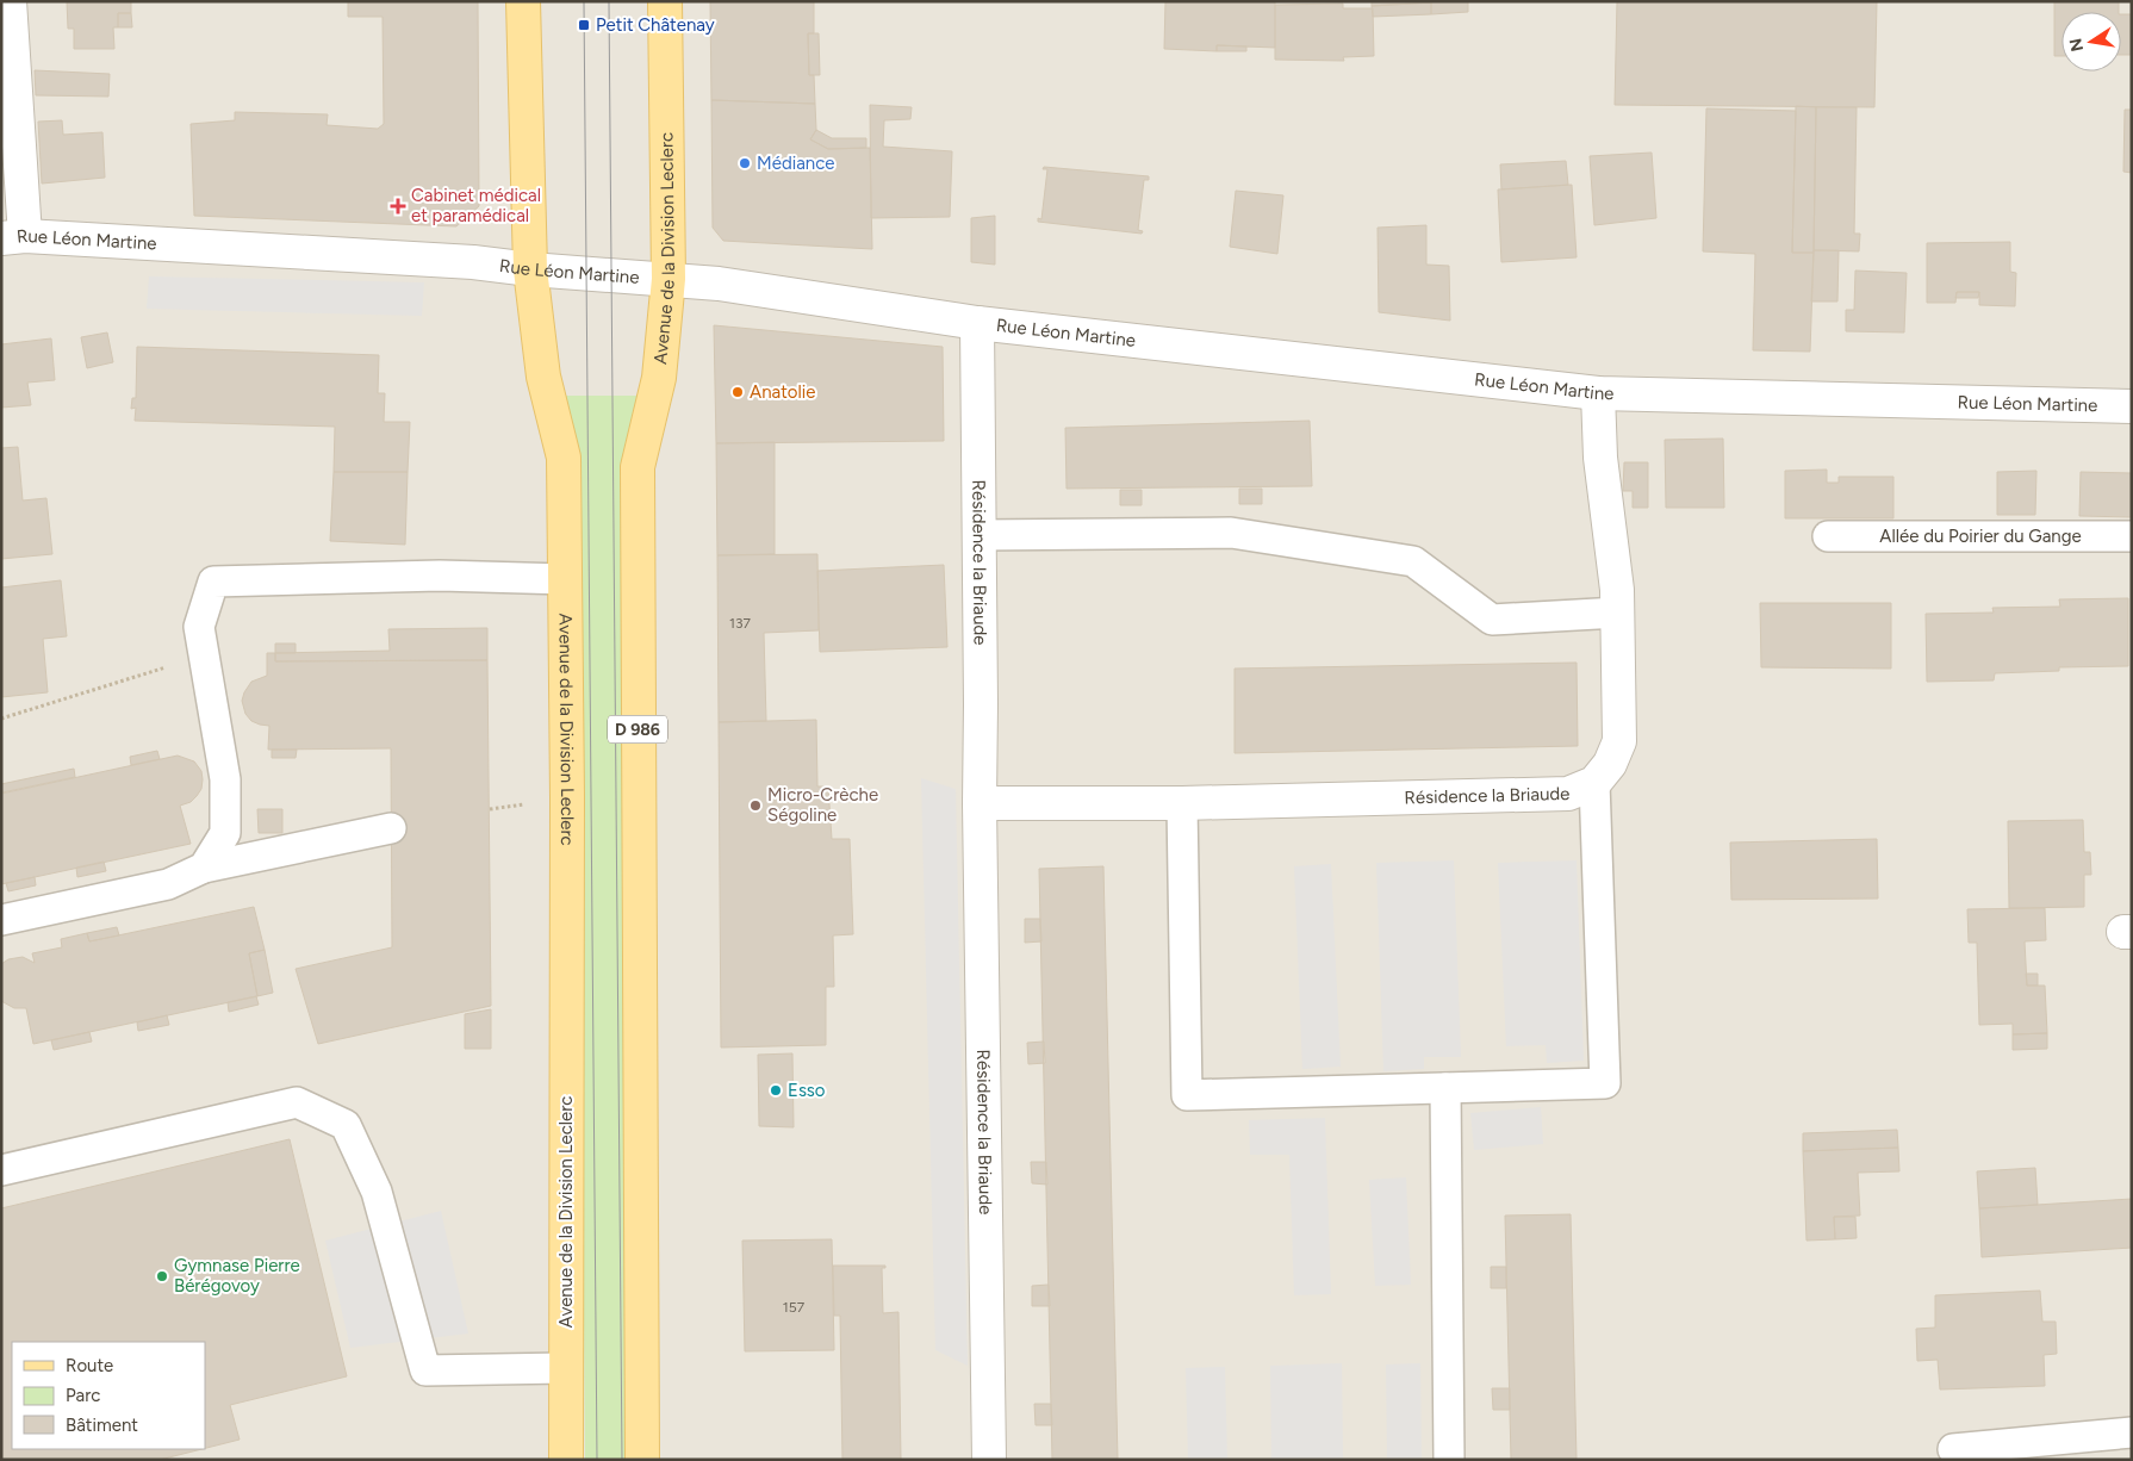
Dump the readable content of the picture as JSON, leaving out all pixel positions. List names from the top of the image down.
{
  "streets": {
    "main road": ["Avenue de la Division Leclerc", "D 986"],
    "street": ["Rue Léon Martine", "Résidence la Briaude"],
    "lane": ["Allée du Poirier du Gange"]
  },
  "crossings": [
    ["Rue Léon Martine", "Avenue de la Division Leclerc"],
    ["Rue Léon Martine", "Résidence la Briaude"]
  ],
  "places": {
    "transit": ["Petit Châtenay"],
    "other": [
      "Médiance",
      "Anatolie",
      "Micro-Crèche Ségoline",
      "Esso",
      "Gymnase Pierre Bérégovoy"
    ],
    "health": ["Cabinet médical et paramédical"]
  },
  "house_numbers": ["137", "157"],
  "legend": ["Route", "Parc", "Bâtiment"],
  "north": "left"
}
